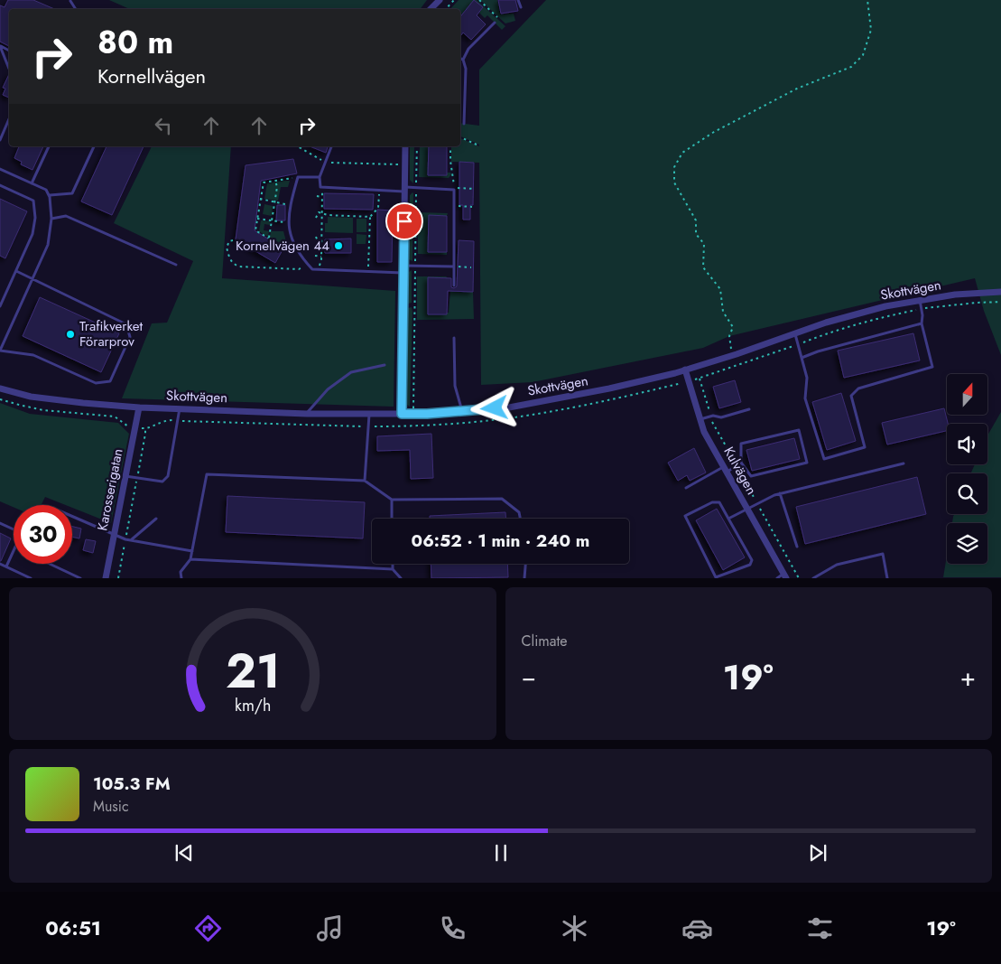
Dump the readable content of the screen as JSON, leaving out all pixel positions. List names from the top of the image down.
{
  "streets": {
    "street": ["Skottvägen", "Kulvägen", "Karosserigatan"]
  },
  "crossings": [
    ["Skottvägen", "Kulvägen"],
    ["Skottvägen", "Karosserigatan"]
  ],
  "places": ["Kornellvägen 44", "Trafikverket Förarprov"],
  "north": "top",
  "page": {
    "turn": ["80 m", "Kornellvägen"],
    "limit": "30",
    "trip": "06:52 · 1 min · 240 m",
    "tile": "Climate",
    "heat": ["−", "19°", "+"],
    "song": ["105.3 FM", "Music"],
    "tabs": ["06:51", "19°"],
    "gauge": ["21", "km/h"]
  }
}
